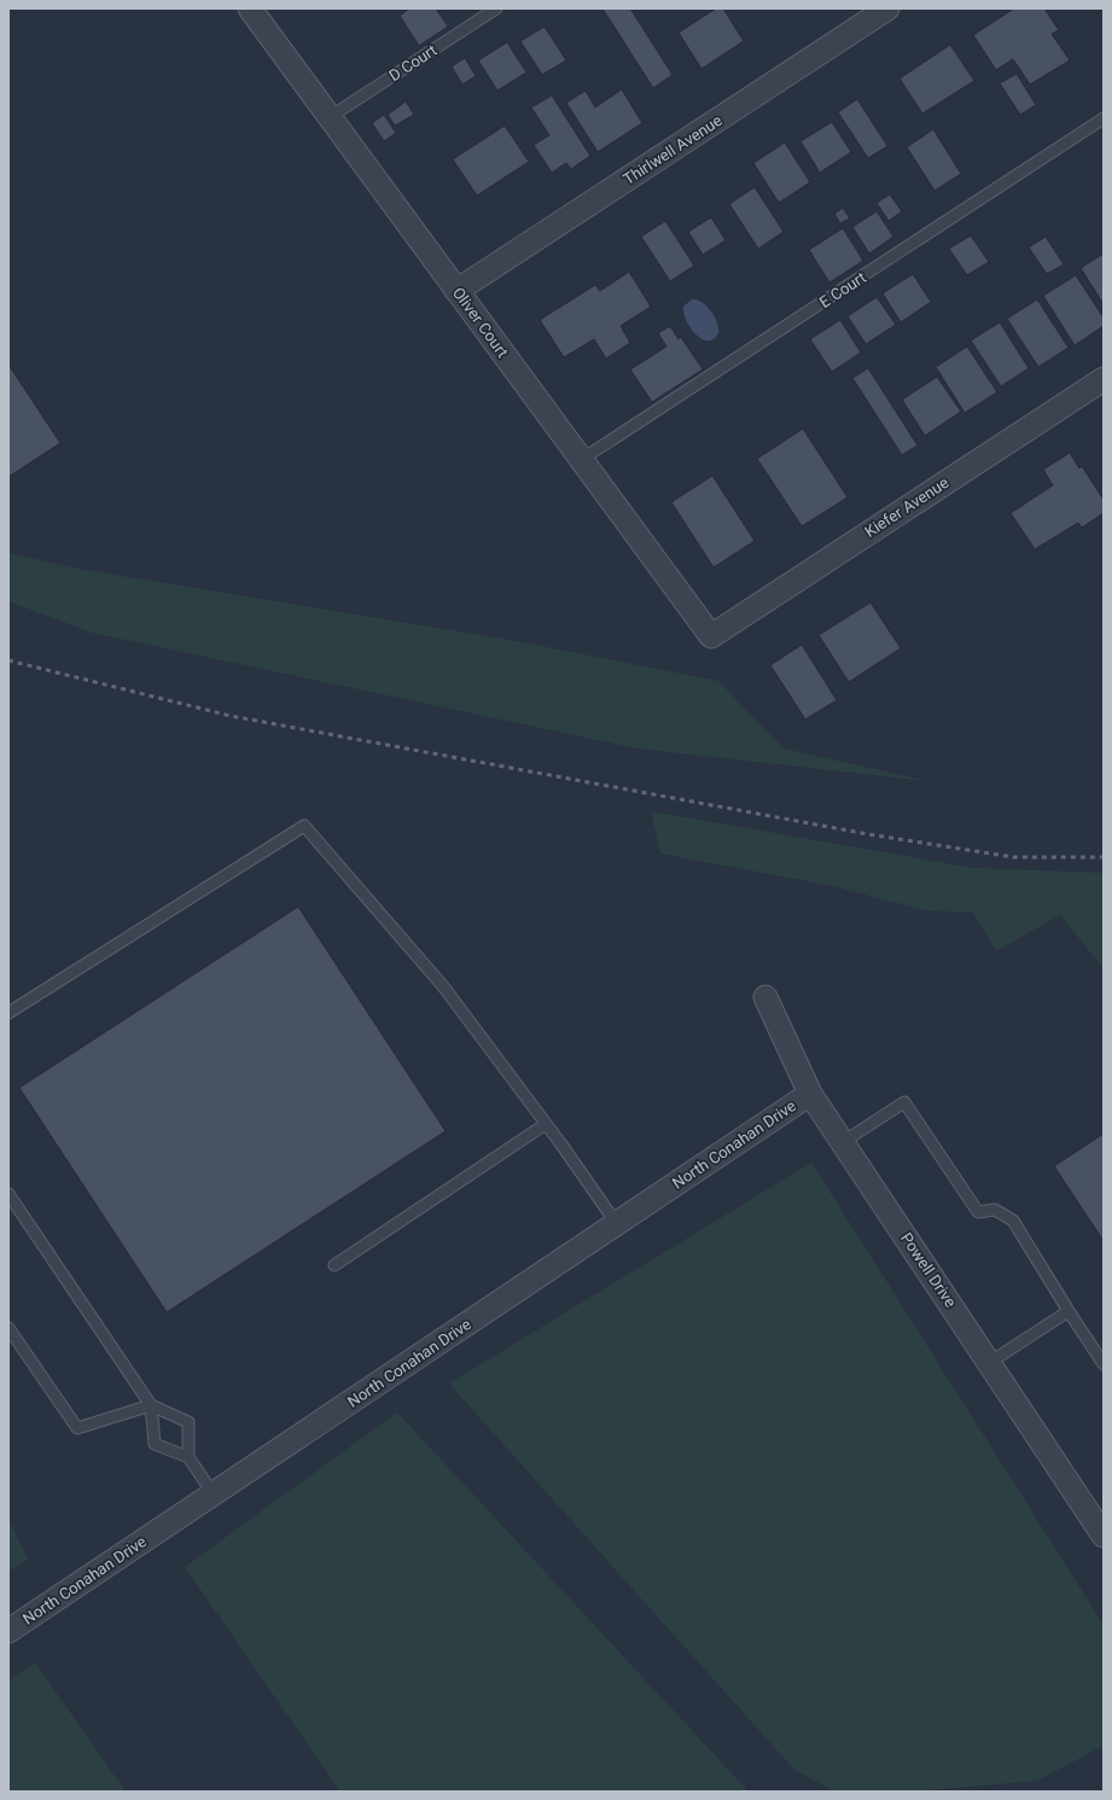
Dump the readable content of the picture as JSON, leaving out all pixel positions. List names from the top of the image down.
{
  "streets": {
    "street": [
      "Thirlwell Avenue",
      "Oliver Court",
      "Kiefer Avenue",
      "North Conahan Drive",
      "Powell Drive"
    ],
    "lane": ["D Court", "E Court"]
  },
  "crossings": [
    ["D Court", "Oliver Court"],
    ["Thirlwell Avenue", "Oliver Court"],
    ["E Court", "Oliver Court"],
    ["Oliver Court", "Kiefer Avenue"],
    ["North Conahan Drive", "Powell Drive"]
  ]
}
